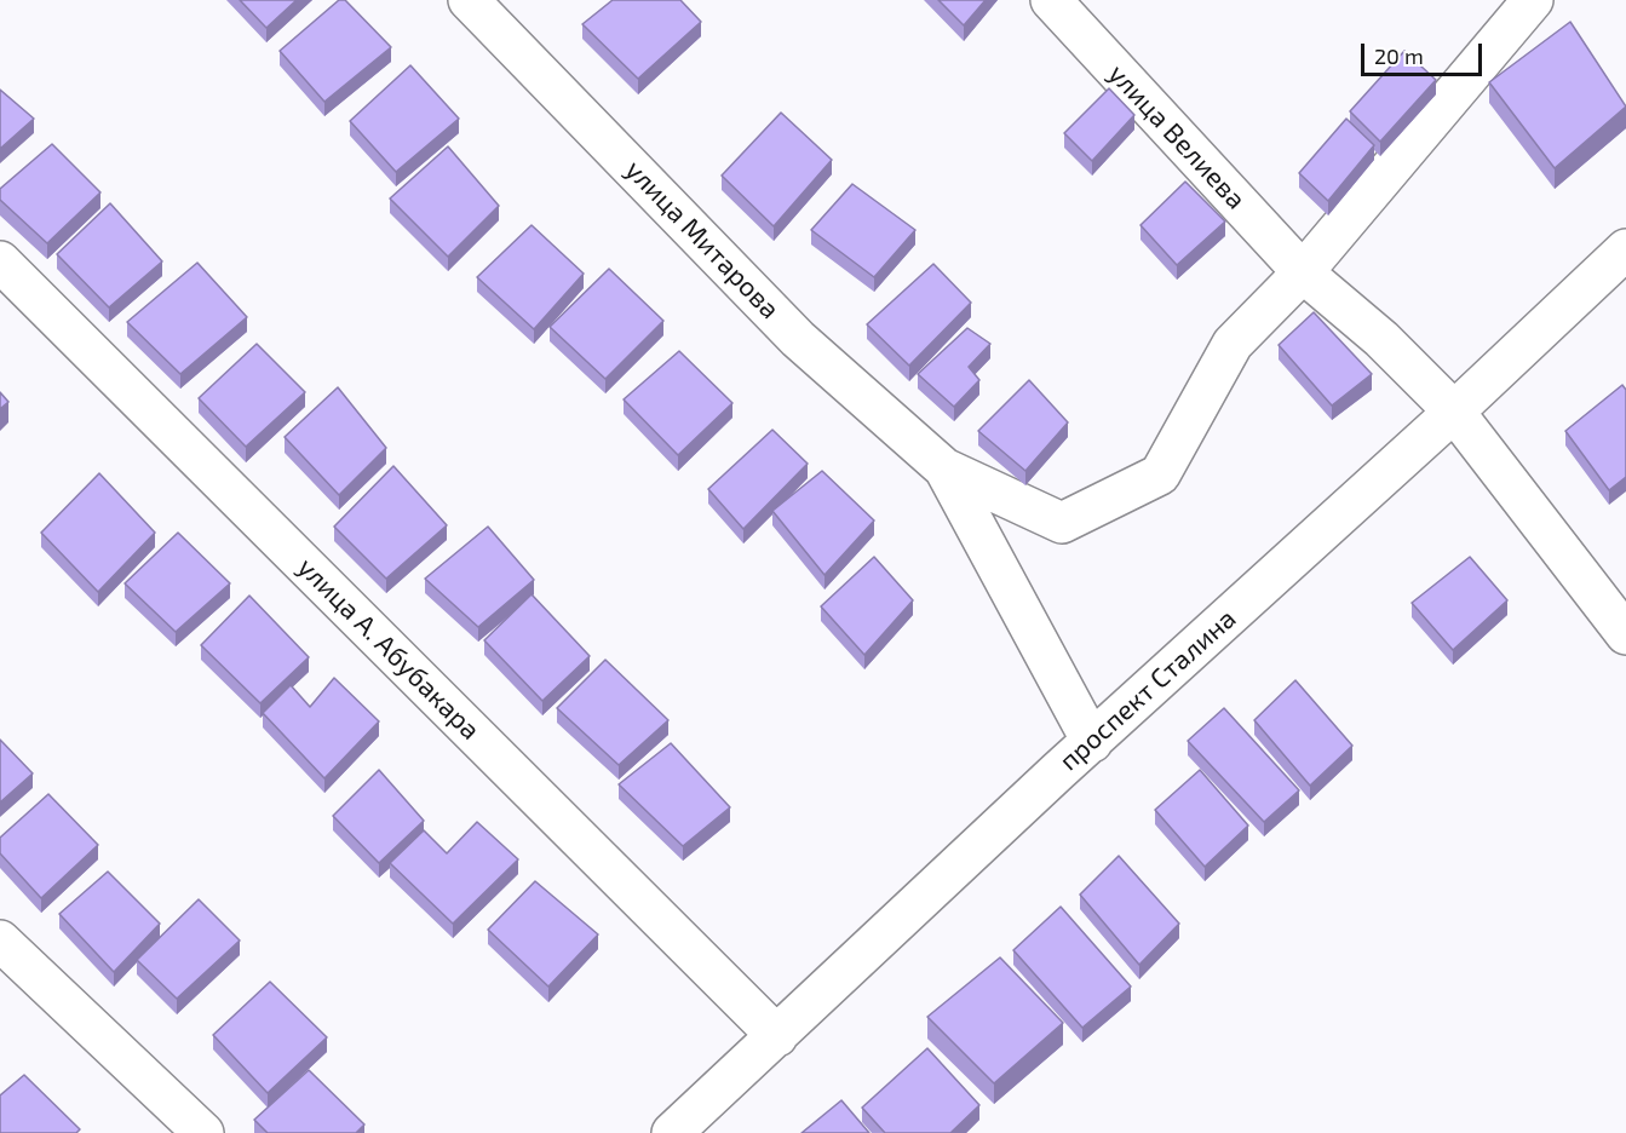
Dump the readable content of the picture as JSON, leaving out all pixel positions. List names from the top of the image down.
{
  "streets": {
    "street": [
      "улица Велиева",
      "улица Митарова",
      "улица А. Абубакара",
      "проспект Сталина"
    ]
  },
  "crossings": [
    ["улица Велиева", "улица Митарова"],
    ["улица Митарова", "проспект Сталина"],
    ["улица А. Абубакара", "проспект Сталина"]
  ],
  "scale_bar": "20 m"
}
